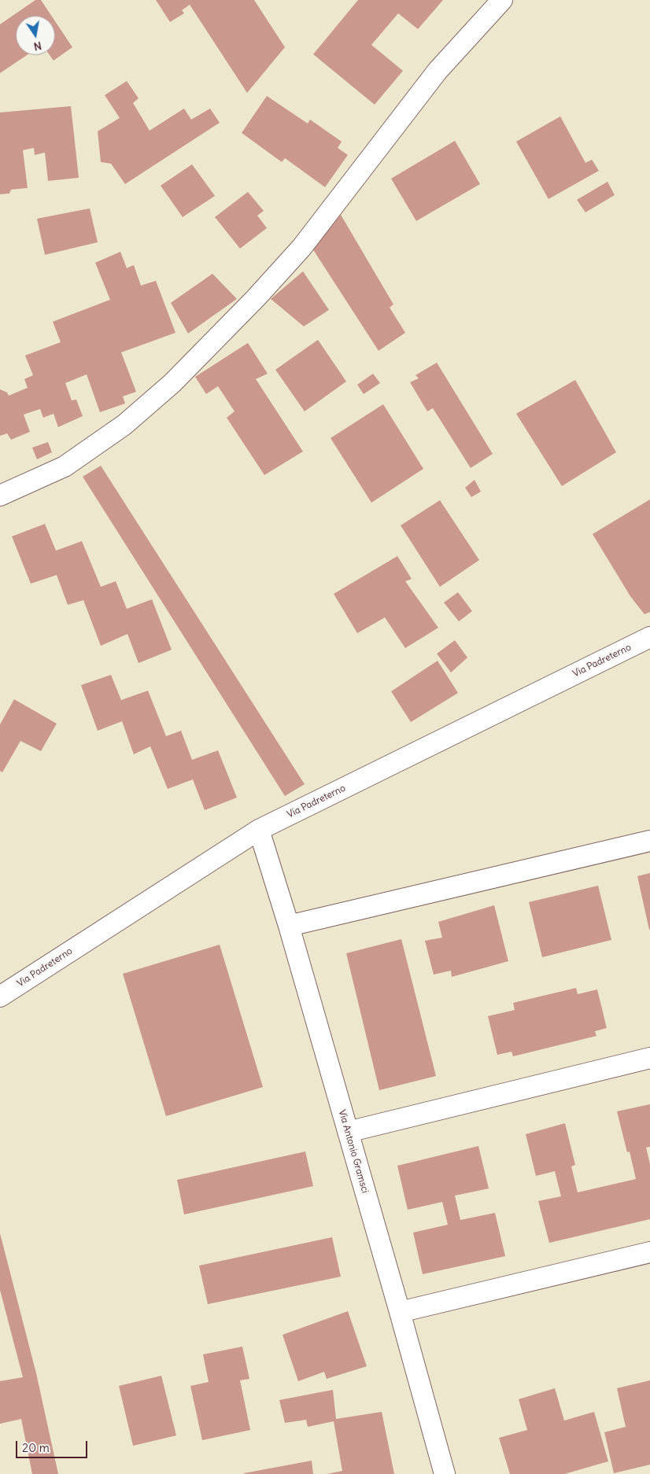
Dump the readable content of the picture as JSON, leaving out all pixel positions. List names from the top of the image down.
{
  "streets": {
    "street": ["Via Padreterno", "Via Antonio Gramsci"]
  },
  "crossings": [
    ["Via Padreterno", "Via Antonio Gramsci"]
  ],
  "scale_bar": "20 m",
  "north": "bottom"
}
